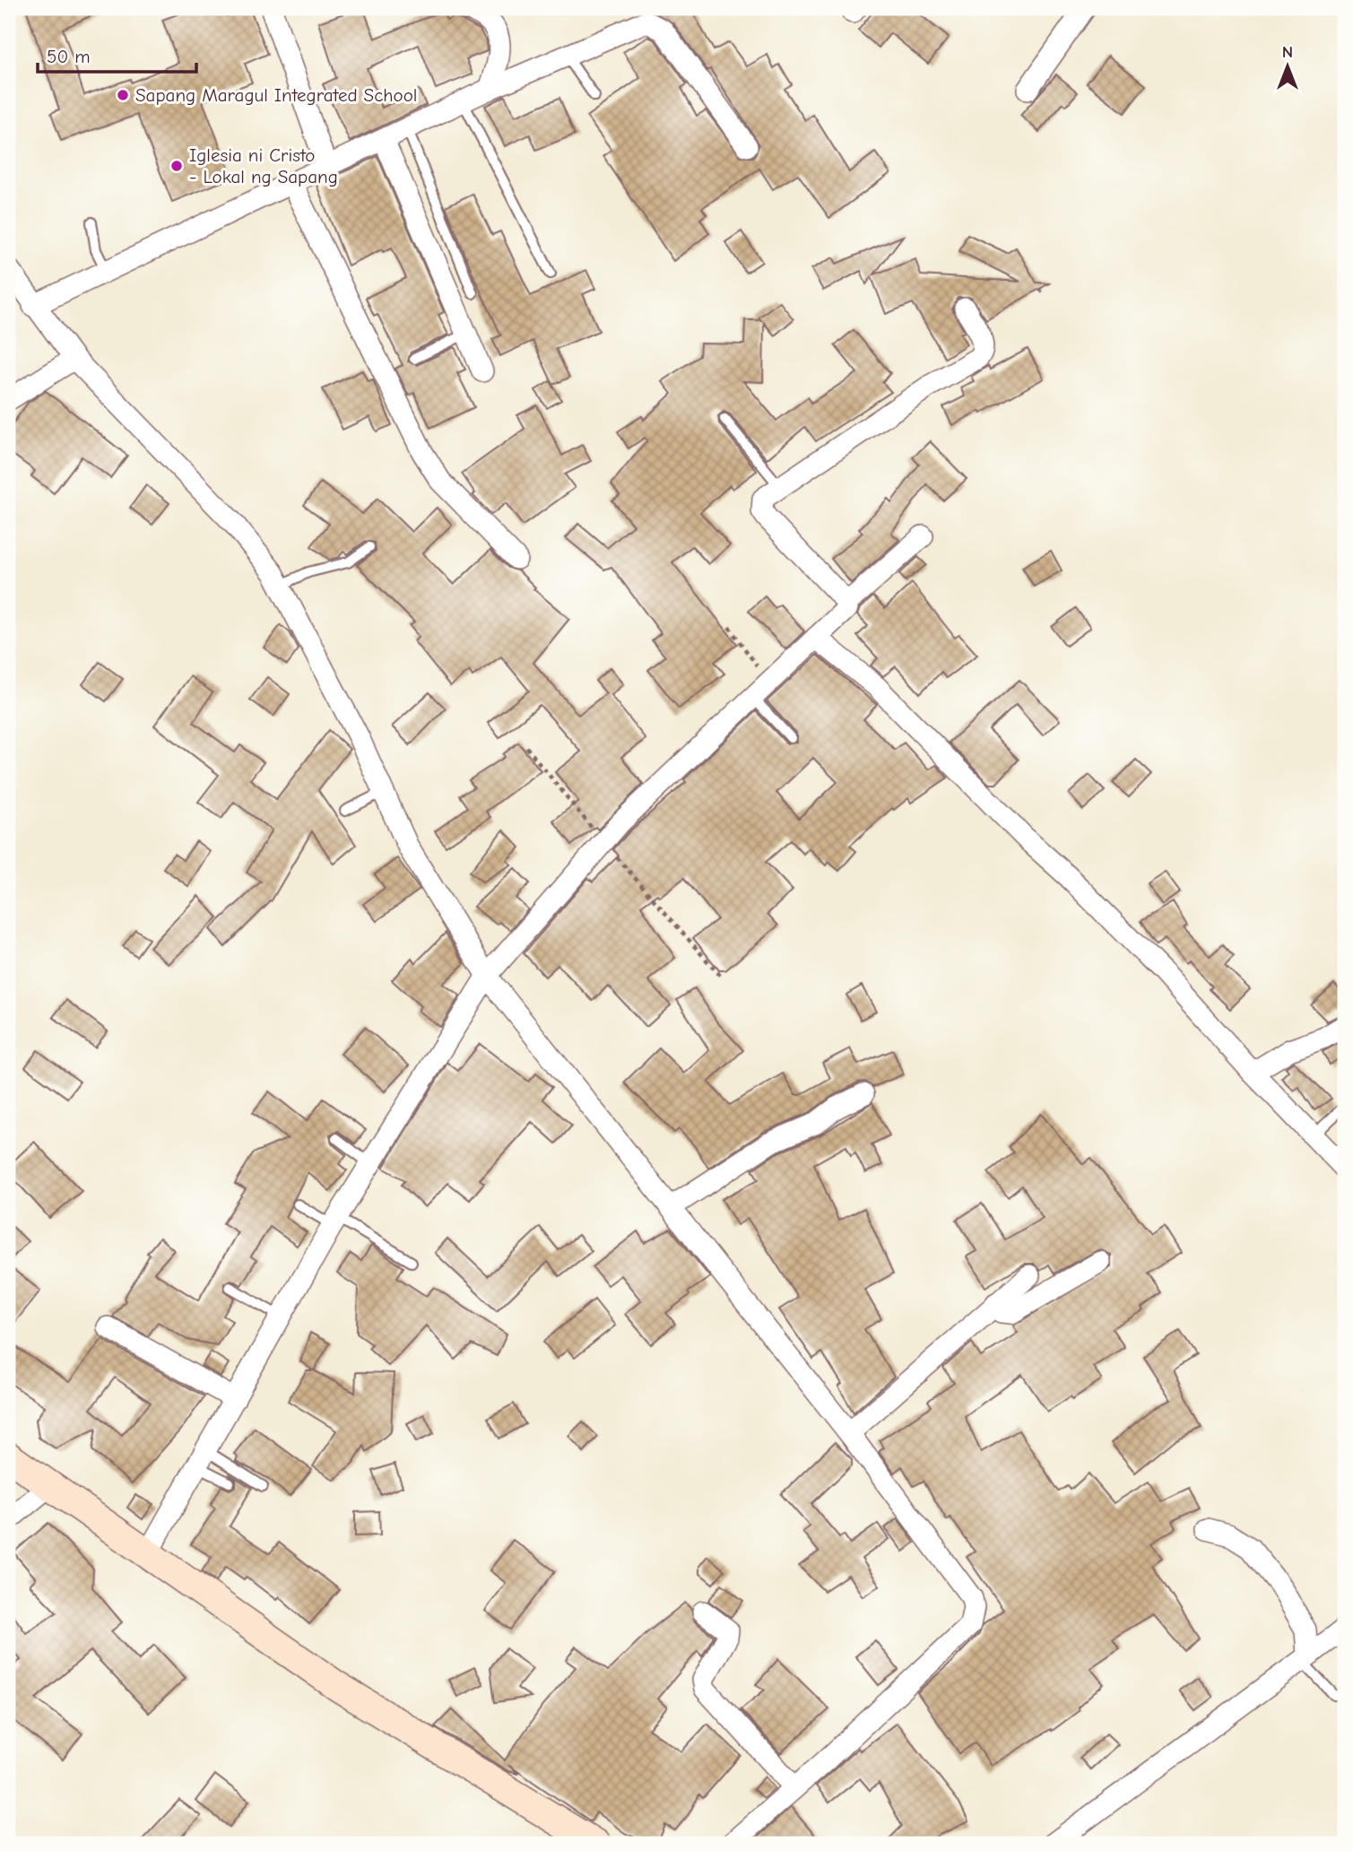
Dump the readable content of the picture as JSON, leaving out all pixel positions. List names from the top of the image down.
{
  "places": ["Sapang Maragul Integrated School", "Iglesia ni Cristo - Lokal ng Sapang"],
  "scale_bar": "50 m",
  "north": "top"
}
